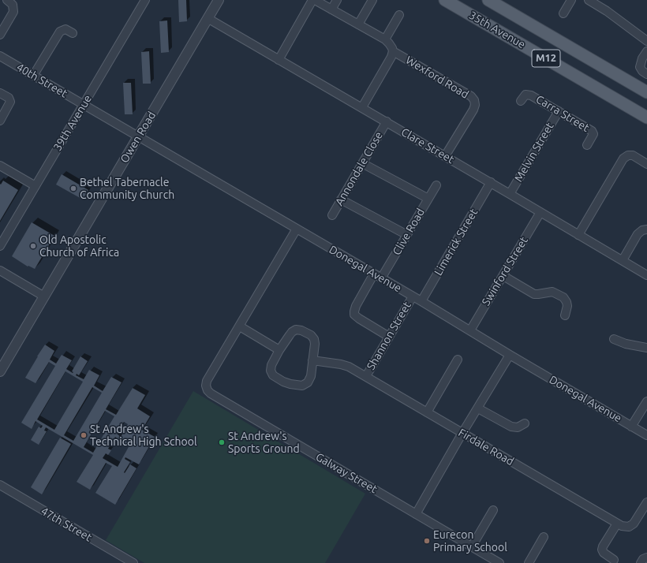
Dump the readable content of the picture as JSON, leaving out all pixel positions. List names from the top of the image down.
{
  "streets": {
    "main road": ["35th Avenue", "M12"],
    "street": [
      "Wexford Road",
      "40th Street",
      "Carra Street",
      "39th Avenue",
      "Owen Road",
      "Clare Street",
      "Melvin Street",
      "Annondale Close",
      "Clive Road",
      "Limerick Street",
      "Donegal Avenue",
      "Swinford Street",
      "Shannon Street",
      "Firdale Road",
      "Galway Street",
      "47th Street"
    ]
  },
  "crossings": [
    ["Wexford Road", "Clare Street"],
    ["40th Street", "39th Avenue"],
    ["40th Street", "Donegal Avenue"],
    ["Carra Street", "Melvin Street"],
    ["39th Avenue", "Donegal Avenue"],
    ["Owen Road", "Clare Street"],
    ["Owen Road", "Donegal Avenue"],
    ["Clare Street", "Melvin Street"],
    ["Clare Street", "Annondale Close"],
    ["Clare Street", "Limerick Street"],
    ["Clare Street", "Swinford Street"],
    ["Clive Road", "Donegal Avenue"],
    ["Limerick Street", "Donegal Avenue"],
    ["Donegal Avenue", "Swinford Street"],
    ["Donegal Avenue", "Shannon Street"],
    ["Donegal Avenue", "Galway Street"],
    ["Shannon Street", "Firdale Road"]
  ],
  "places": [
    "Bethel Tabernacle Community Church",
    "Old Apostolic Church of Africa",
    "St Andrew's Technical High School",
    "St Andrew's Sports Ground",
    "Eurecon Primary School"
  ]
}
